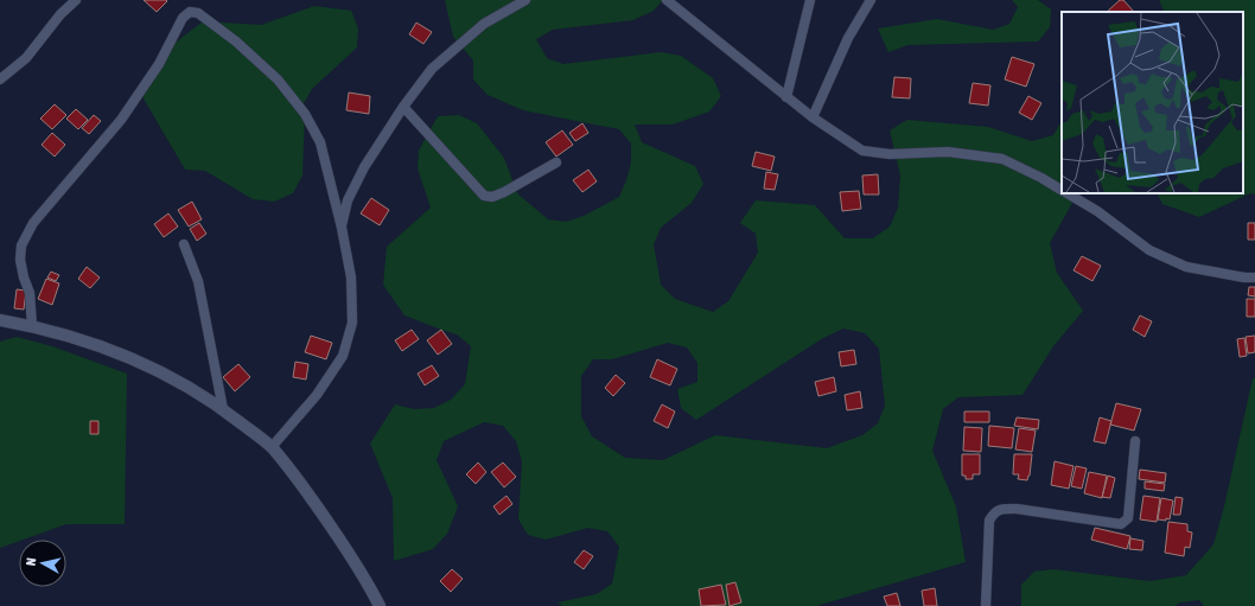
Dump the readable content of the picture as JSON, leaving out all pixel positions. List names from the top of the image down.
{
  "north": "left"
}
